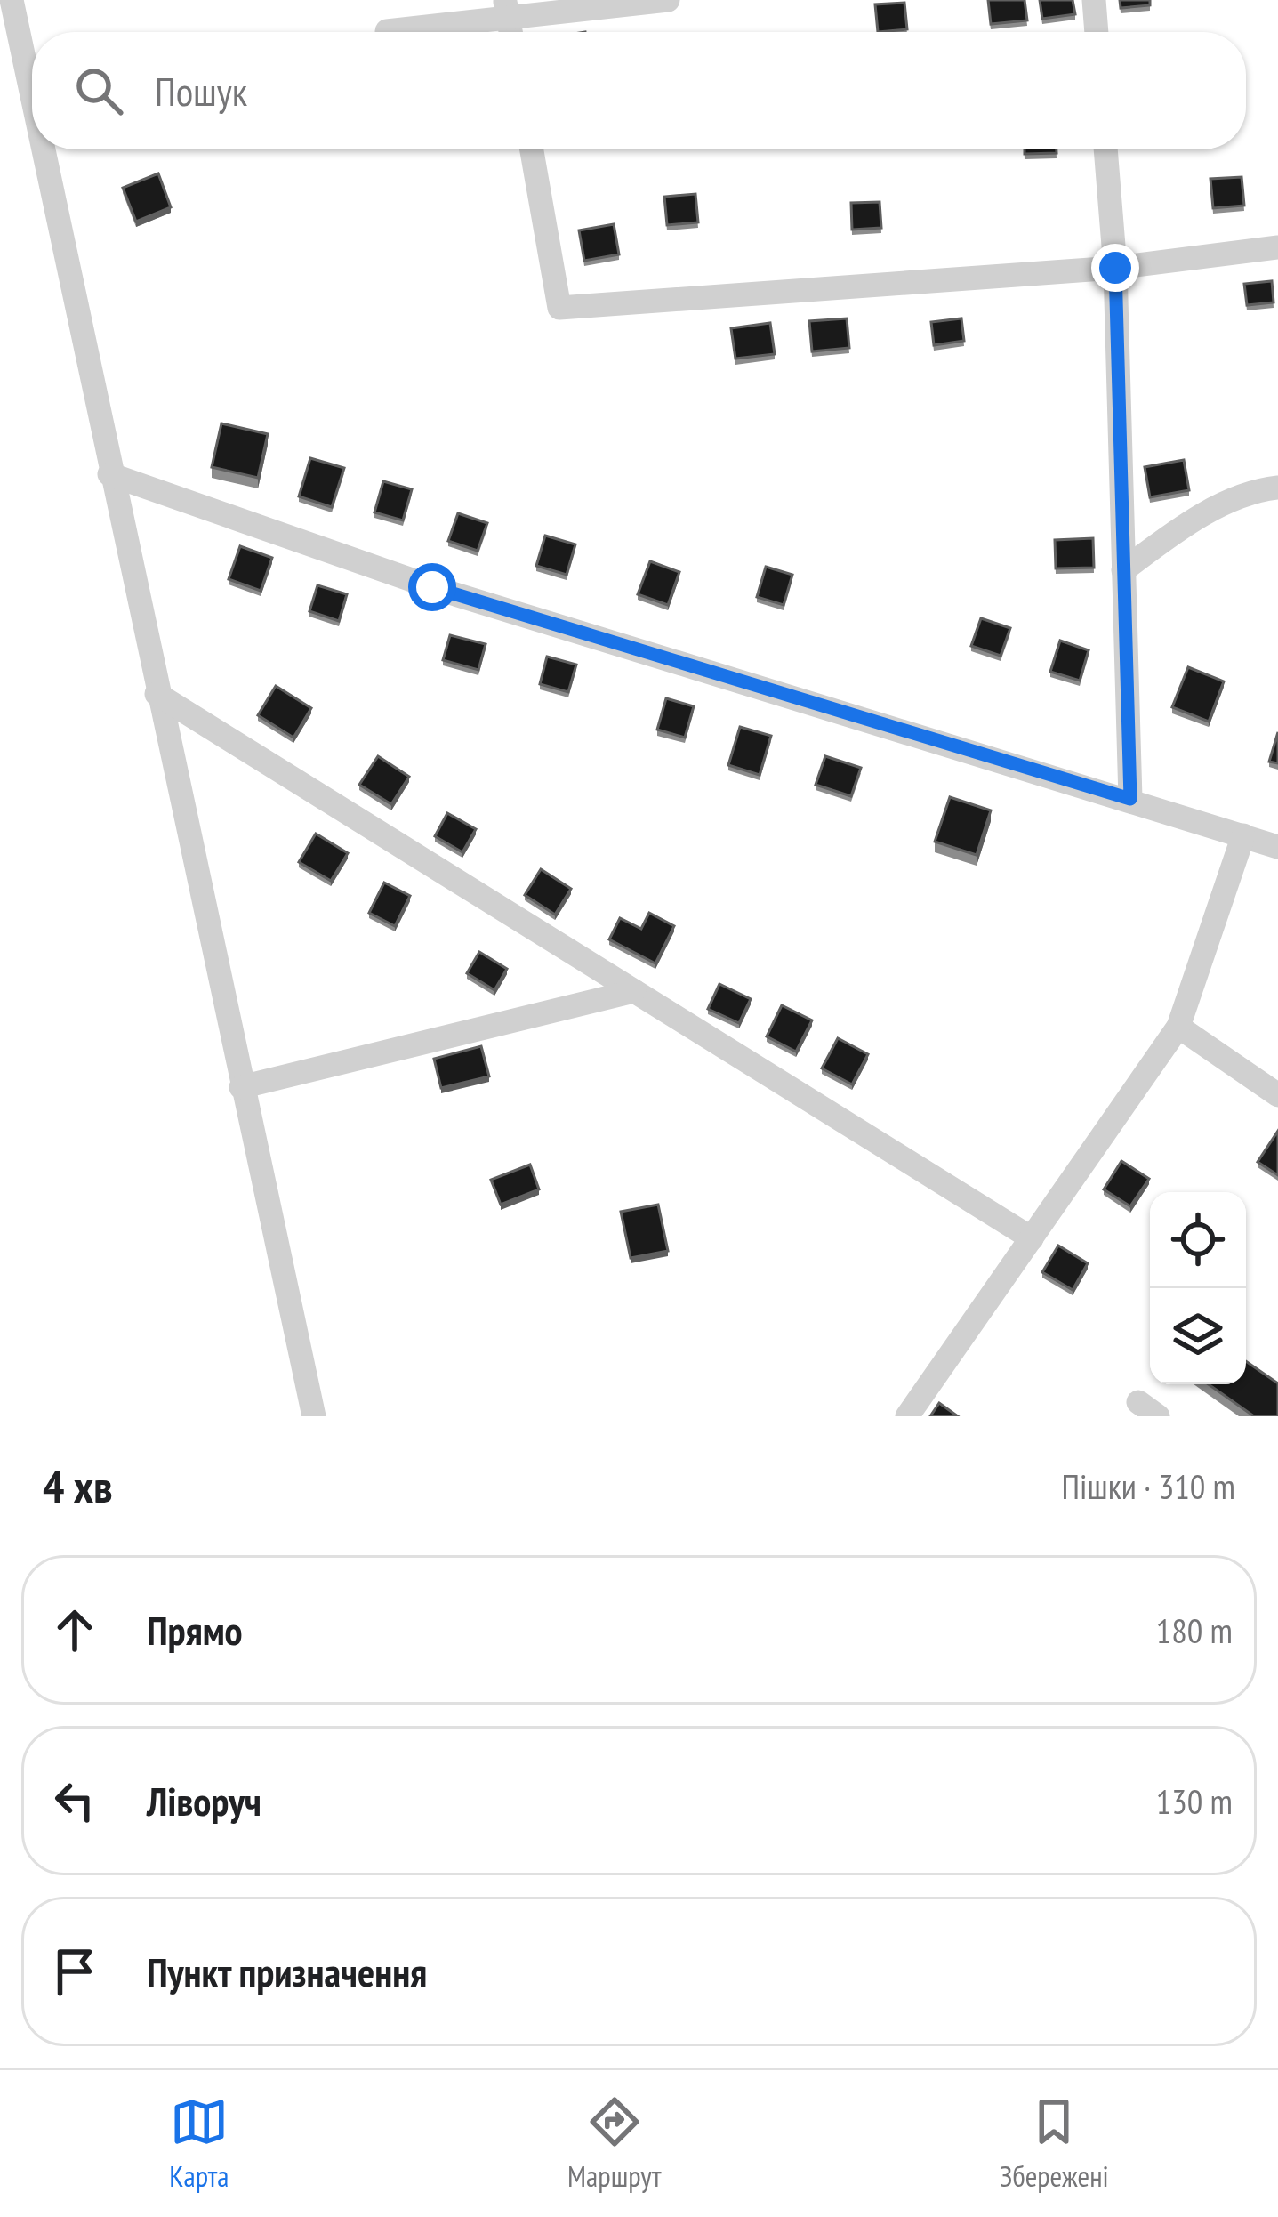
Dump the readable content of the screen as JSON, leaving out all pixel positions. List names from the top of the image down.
{
  "page": {
    "search": "Пошук",
    "heading": ["4 хв", "Пішки · 310 m"],
    "list": [
      ["Прямо", "180 m"],
      ["Ліворуч", "130 m"],
      "Пункт призначення"
    ],
    "nav": ["Карта", "Маршрут", "Збережені"]
  }
}
